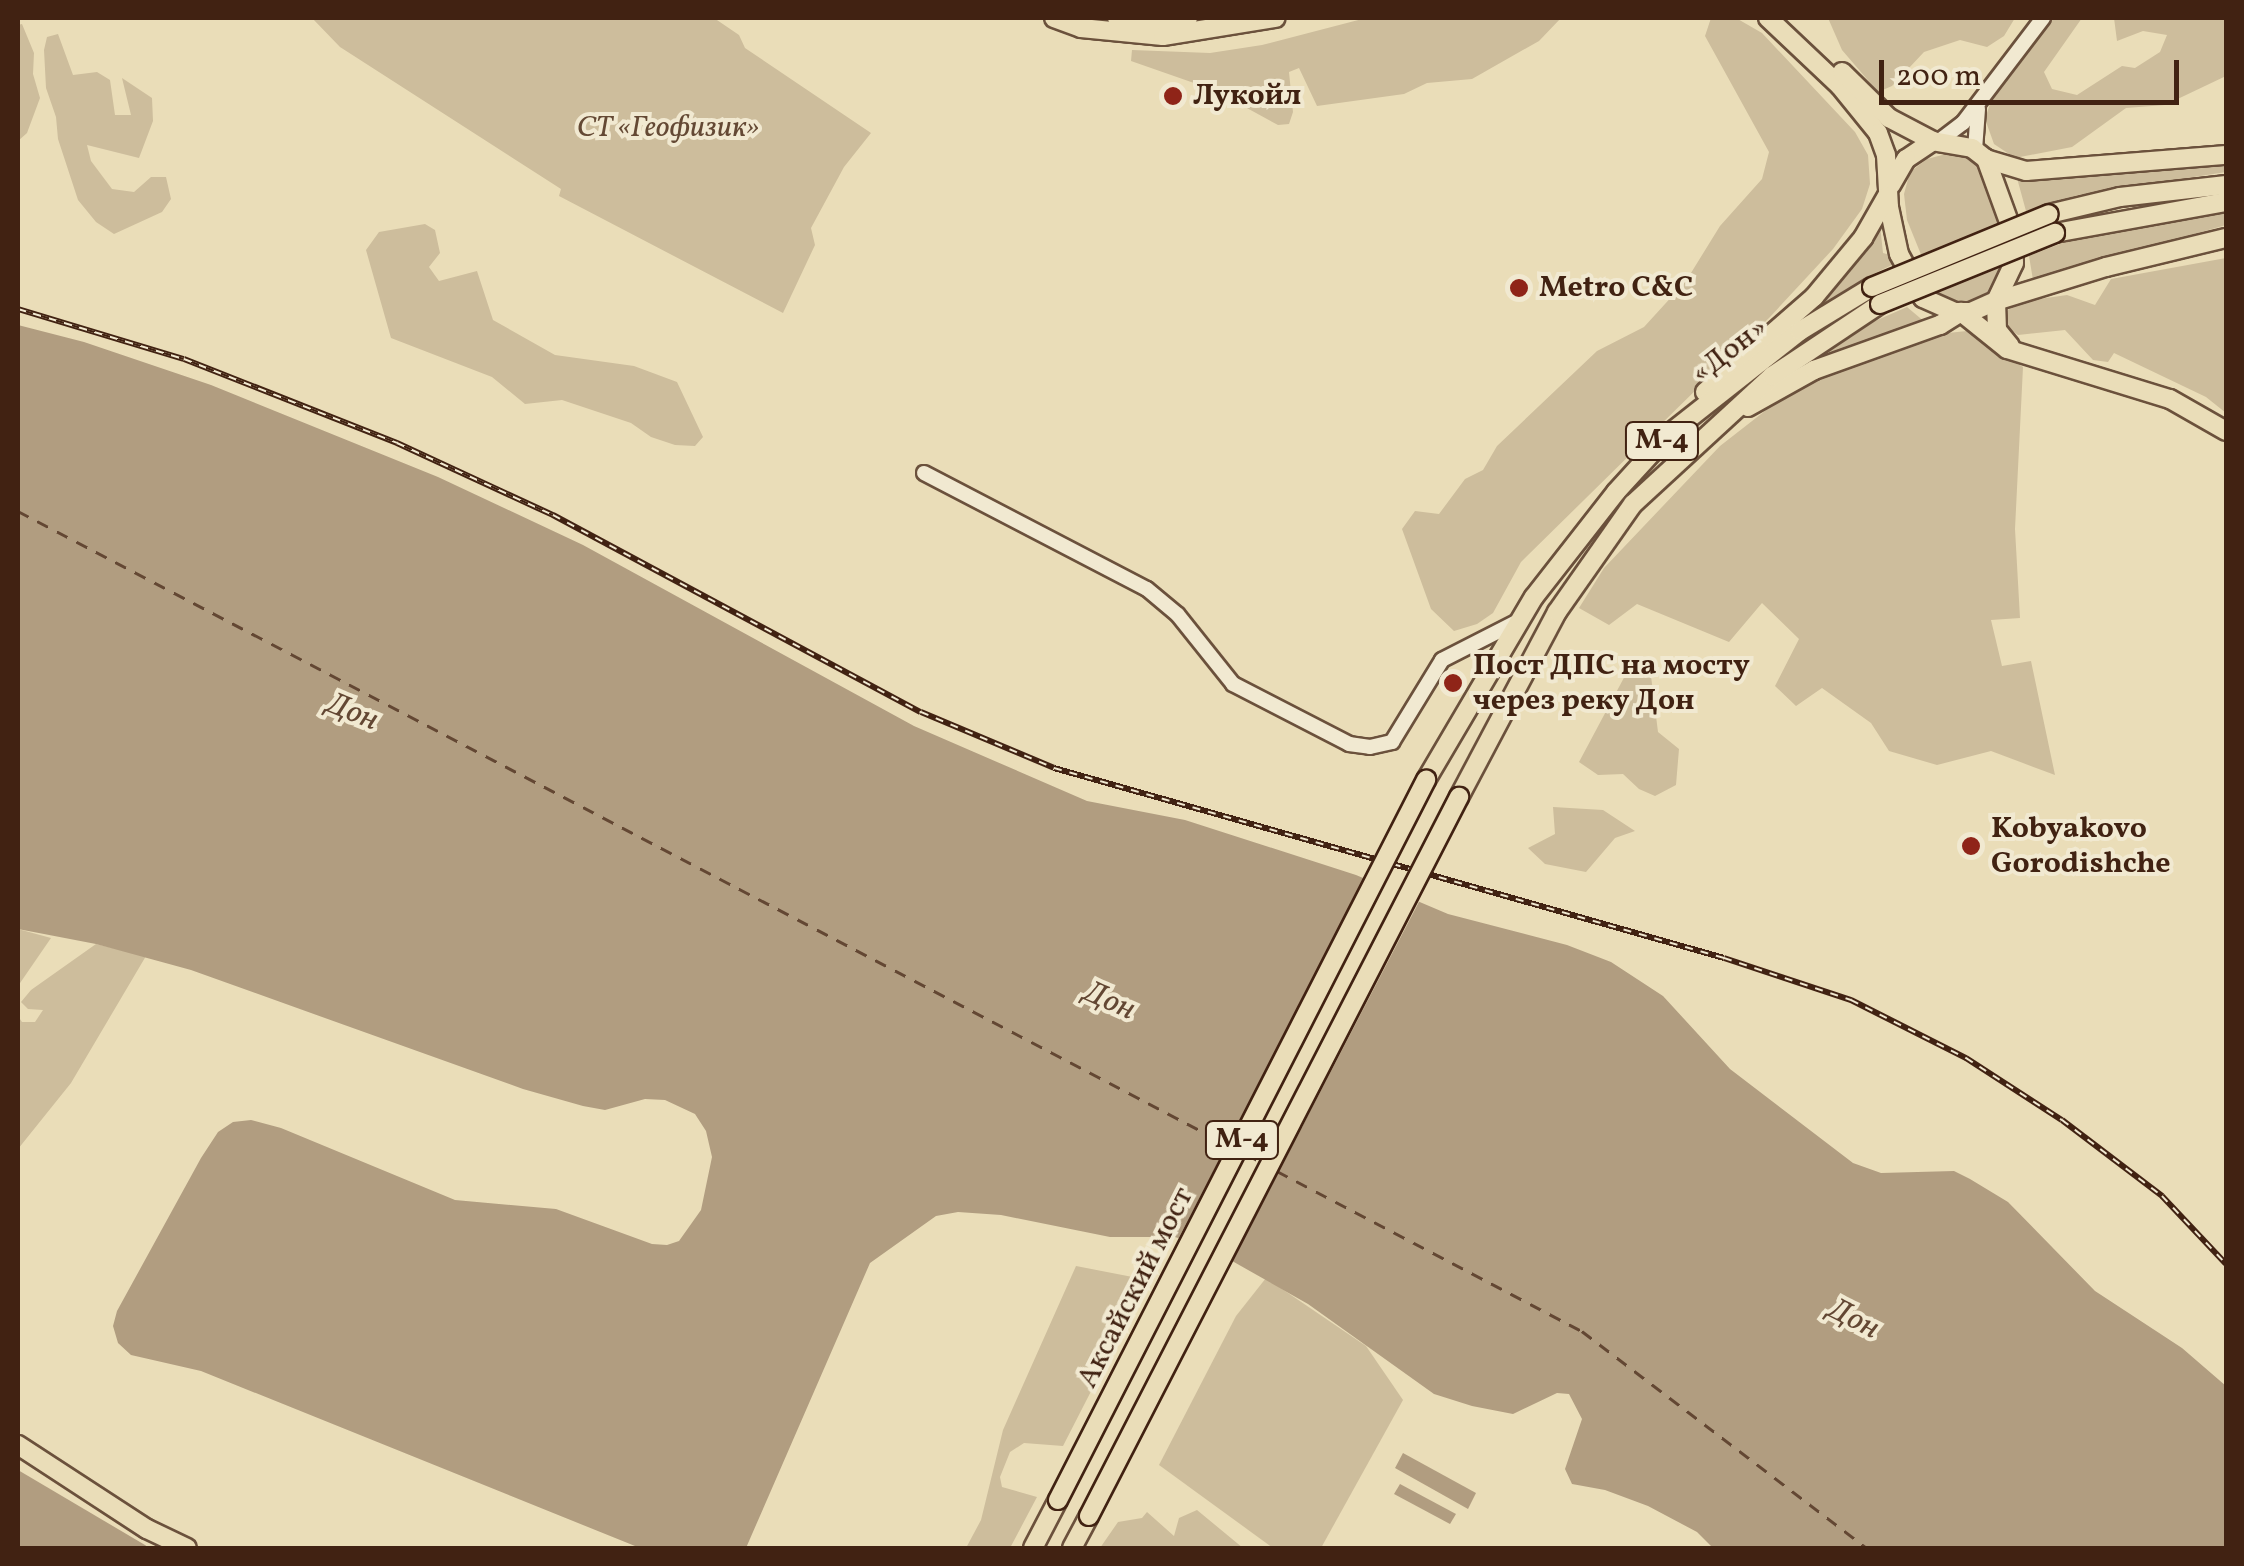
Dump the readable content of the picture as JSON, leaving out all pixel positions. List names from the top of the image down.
{
  "streets": {
    "main road": ["«Дон»", "М-4", "Аксайский мост"]
  },
  "crossings": [
    ["«Дон»", "Аксайский мост"]
  ],
  "water": ["Дон"],
  "parks": ["СТ «Геофизик»"],
  "places": [
    "Лукойл",
    "Metro C&C",
    "Пост ДПС на мосту через реку Дон",
    "Kobyakovo Gorodishche"
  ],
  "scale_bar": "200 m"
}
